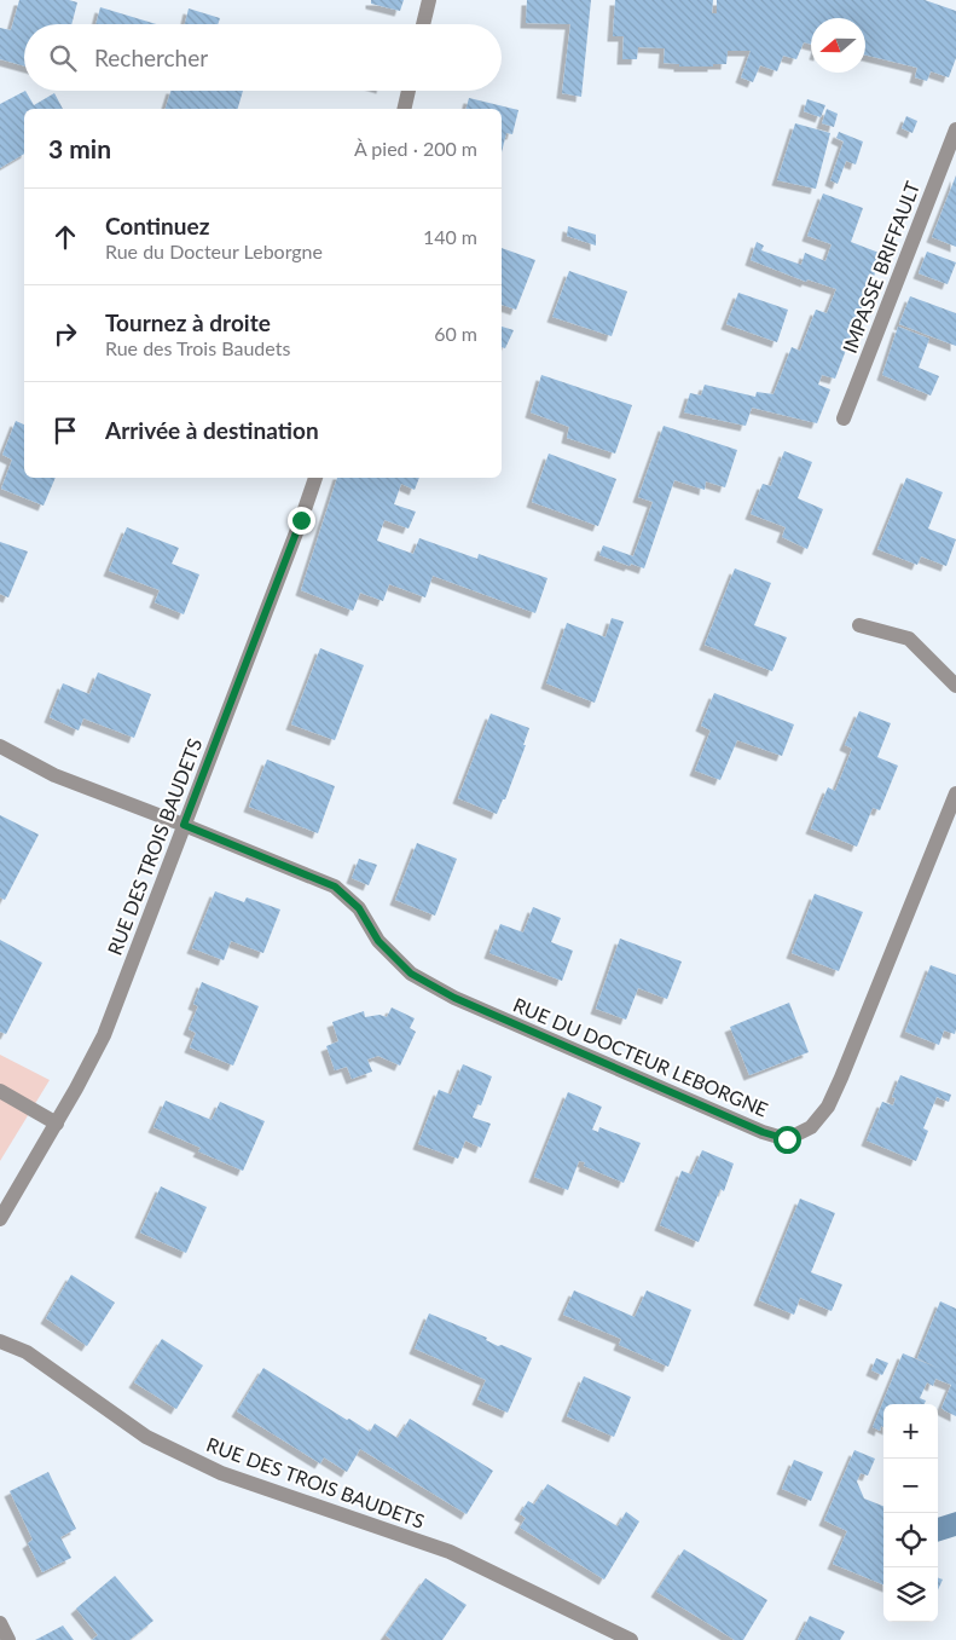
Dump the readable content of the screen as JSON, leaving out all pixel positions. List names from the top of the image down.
{
  "streets": {
    "street": ["IMPASSE BRIFFAULT", "RUE DES TROIS BAUDETS", "RUE DU DOCTEUR LEBORGNE"]
  },
  "crossings": [
    ["RUE DES TROIS BAUDETS", "RUE DU DOCTEUR LEBORGNE"]
  ],
  "north": "left",
  "page": {
    "search": "Rechercher",
    "heading": ["3 min", "À pied · 200 m"],
    "list": [
      ["Continuez", "Rue du Docteur Leborgne", "140 m"],
      ["Tournez à droite", "Rue des Trois Baudets", "60 m"],
      "Arrivée à destination"
    ],
    "map_buttons": ["+", "−"]
  }
}
